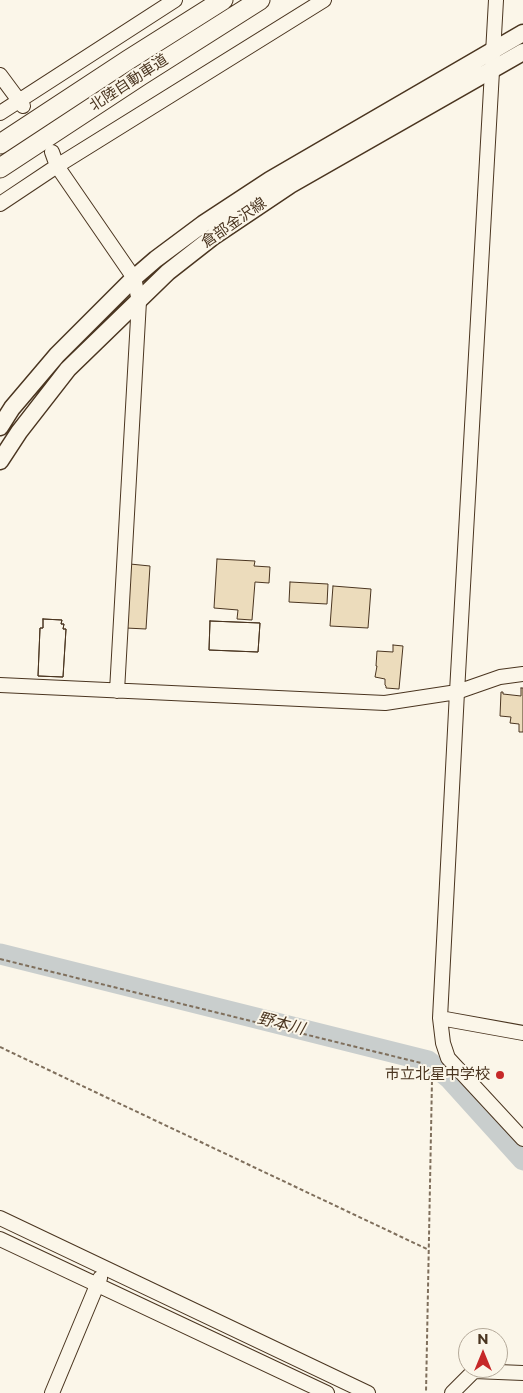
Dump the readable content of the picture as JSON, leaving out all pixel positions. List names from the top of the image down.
{
  "streets": {
    "highway": ["北陸自動車道"],
    "main road": ["倉部金沢線"]
  },
  "water": ["野本川"],
  "places": ["市立北星中学校"],
  "north": "top"
}
